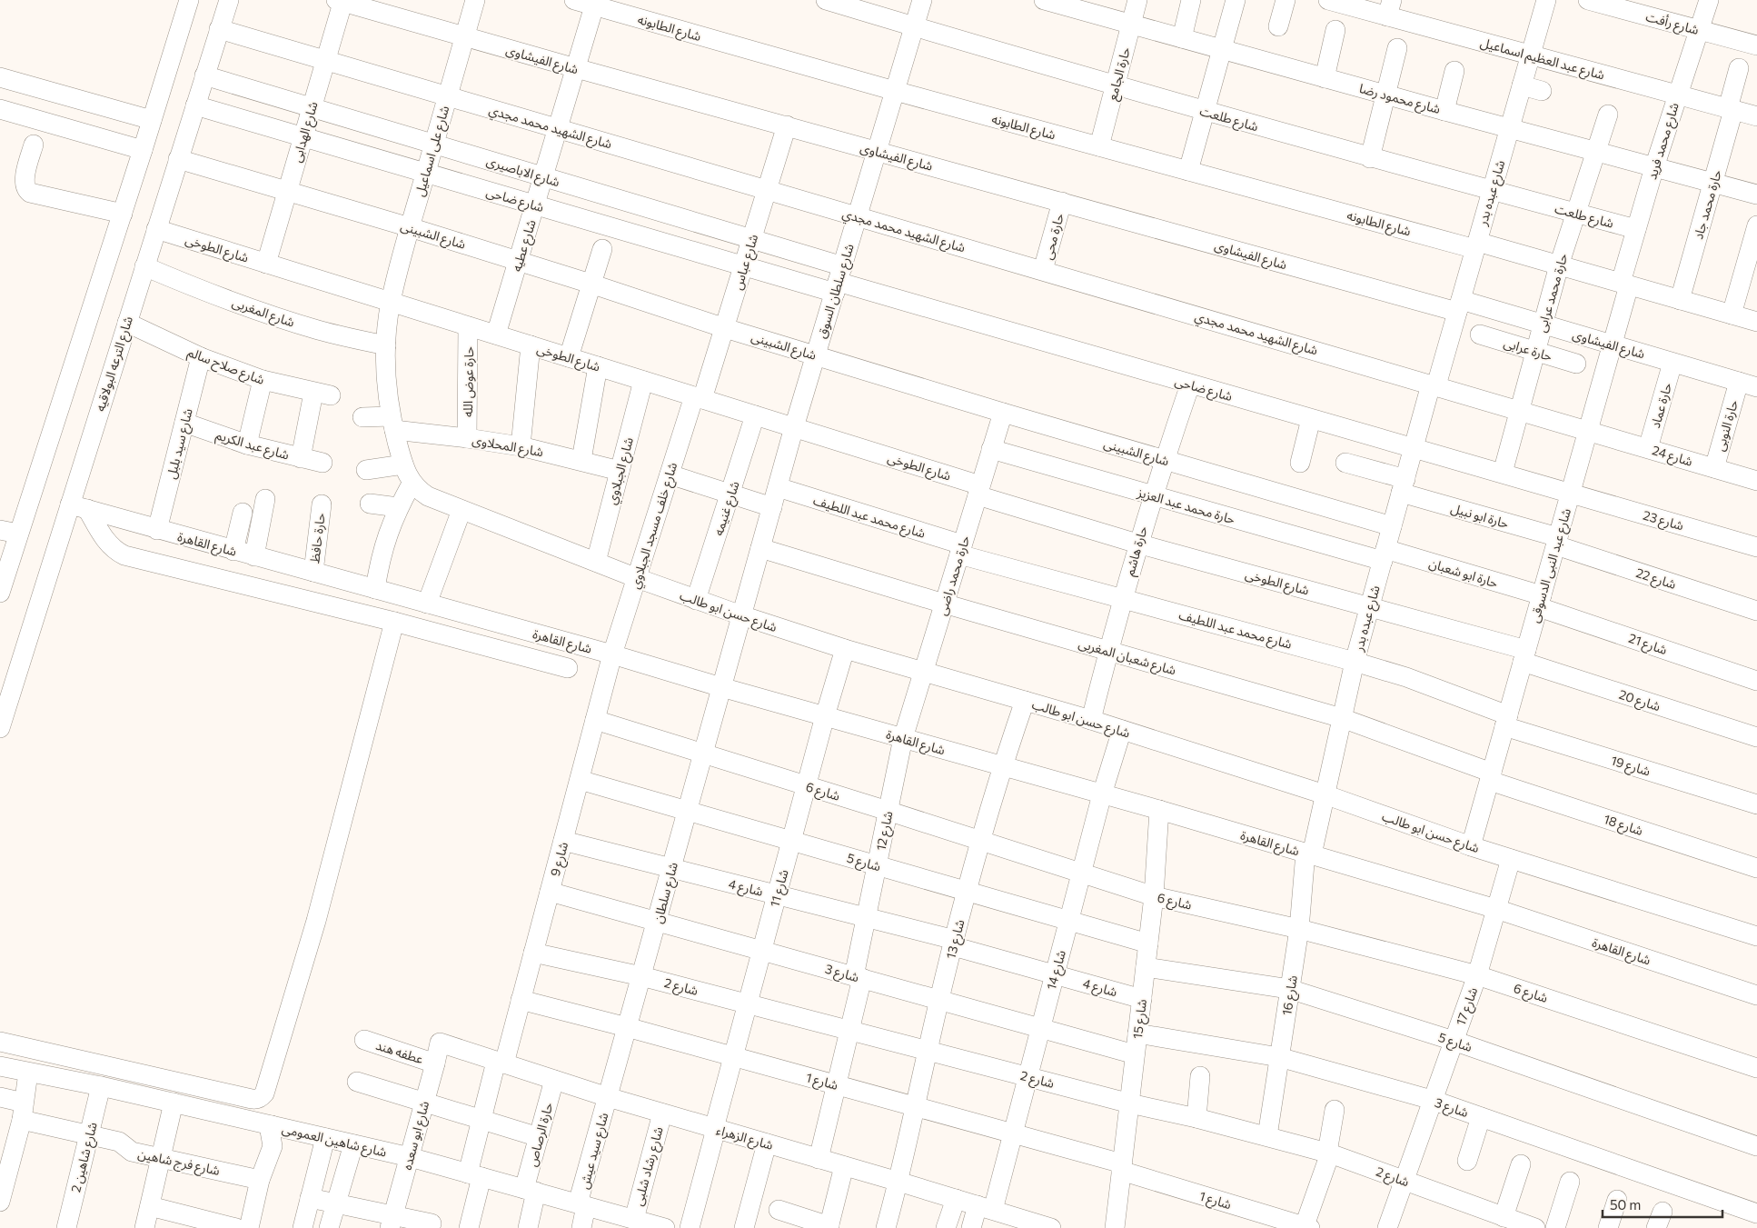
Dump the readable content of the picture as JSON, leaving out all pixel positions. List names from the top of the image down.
{
  "streets": {
    "street": [
      "شارع رأفت",
      "شارع الطابونه",
      "شارع عبد العظيم اسماعيل",
      "شارع الفيشاوى",
      "حارة الجامع",
      "شارع محمود رضا",
      "شارع طلعت",
      "شارع الشهيد محمد مجدي",
      "شارع الهدابى",
      "شارع محمد فريد",
      "شارع على اسماعيل",
      "شارع الاباصيرى",
      "شارع عبده بدر",
      "شارع ضاحى",
      "حارة محمد جاد",
      "شارع الشبينى",
      "حارة محى",
      "شارع عطيه",
      "شارع الطوخى",
      "شارع عباس",
      "شارع سلطان السوق",
      "حارة محمد عرابى",
      "شارع المغربى",
      "حارة عرابى",
      "شارع الترعه البولاقيه",
      "شارع صلاح سالم",
      "حارة عوض الله",
      "حارة عماد",
      "حارة النوبى",
      "شارع سيد بلبل",
      "شارع عبد الكريم",
      "شارع المحلاوى",
      "شارع 24",
      "شارع الجبلاوي",
      "حارة محمد عبد العزيز",
      "شارع غنيمه",
      "حارة ابو نبيل",
      "شارع محمد عبد اللطيف",
      "شارع 23",
      "شارع خلف مسجد الجبلاوي",
      "حارة حافظ",
      "شارع القاهرة",
      "حارة هاشم",
      "شارع عبد النبى الدسوقى",
      "حارة ابو شعبان",
      "حارة محمد راضى",
      "شارع 22",
      "شارع حسن ابو طالب",
      "شارع 21",
      "شارع شعبان المغربى",
      "شارع 20",
      "شارع 19",
      "شارع 6",
      "شارع 18",
      "شارع 12",
      "شارع 9",
      "شارع 5",
      "شارع 4",
      "شارع 11",
      "شارع سلطان",
      "شارع 13",
      "شارع 14",
      "شارع 3",
      "شارع 2",
      "شارع 16",
      "شارع 17",
      "شارع 15",
      "عطفه هند",
      "شارع 1",
      "حارة الرصاص",
      "شارع ابو سعده",
      "شارع الزهراء",
      "شارع شاهين العمومى",
      "شارع سيد عيش",
      "شارع شاهين 2",
      "شارع فرج شاهين",
      "شارع رشاد شلبى"
    ]
  },
  "crossings": [
    ["شارع رأفت", "شارع محمد فريد"],
    ["شارع الطابونه", "حارة الجامع"],
    ["شارع الطابونه", "شارع محمد فريد"],
    ["شارع الطابونه", "شارع عبده بدر"],
    ["شارع الطابونه", "حارة محمد جاد"],
    ["شارع الطابونه", "شارع عطيه"],
    ["شارع الطابونه", "شارع سلطان السوق"],
    ["شارع الطابونه", "حارة محمد عرابى"],
    ["شارع الطابونه", "شارع عبد النبى الدسوقى"],
    ["شارع عبد العظيم اسماعيل", "شارع محمد فريد"],
    ["شارع عبد العظيم اسماعيل", "شارع عبده بدر"],
    ["شارع عبد العظيم اسماعيل", "حارة محمد جاد"],
    ["شارع الفيشاوى", "شارع الهدابى"],
    ["شارع الفيشاوى", "شارع على اسماعيل"],
    ["شارع الفيشاوى", "شارع عبده بدر"],
    ["شارع الفيشاوى", "حارة محى"],
    ["شارع الفيشاوى", "شارع عطيه"],
    ["شارع الفيشاوى", "شارع عباس"],
    ["شارع الفيشاوى", "شارع سلطان السوق"],
    ["شارع الفيشاوى", "حارة محمد عرابى"],
    ["شارع الفيشاوى", "حارة عماد"],
    ["شارع الفيشاوى", "حارة النوبى"],
    ["شارع الفيشاوى", "شارع عبد النبى الدسوقى"],
    ["حارة الجامع", "شارع محمود رضا"],
    ["حارة الجامع", "شارع طلعت"],
    ["شارع محمود رضا", "شارع محمد فريد"],
    ["شارع محمود رضا", "شارع عبده بدر"],
    ["شارع محمود رضا", "حارة محمد جاد"],
    ["شارع محمود رضا", "حارة محمد عرابى"],
    ["شارع طلعت", "شارع محمد فريد"],
    ["شارع طلعت", "شارع عبده بدر"],
    ["شارع طلعت", "شارع سلطان السوق"],
    ["شارع طلعت", "حارة محمد عرابى"],
    ["شارع الشهيد محمد مجدي", "شارع الهدابى"],
    ["شارع الشهيد محمد مجدي", "شارع على اسماعيل"],
    ["شارع الشهيد محمد مجدي", "شارع عبده بدر"],
    ["شارع الشهيد محمد مجدي", "حارة محى"],
    ["شارع الشهيد محمد مجدي", "شارع عطيه"],
    ["شارع الشهيد محمد مجدي", "شارع عباس"],
    ["شارع الشهيد محمد مجدي", "شارع سلطان السوق"],
    ["شارع الشهيد محمد مجدي", "حارة محمد عرابى"],
    ["شارع الشهيد محمد مجدي", "شارع الترعه البولاقيه"],
    ["شارع الشهيد محمد مجدي", "شارع 24"],
    ["شارع الشهيد محمد مجدي", "شارع عبد النبى الدسوقى"],
    ["شارع الهدابى", "شارع الاباصيرى"],
    ["شارع الهدابى", "شارع ضاحى"],
    ["شارع الهدابى", "شارع الشبينى"],
    ["شارع الهدابى", "شارع الطوخى"],
    ["شارع محمد فريد", "شارع عبد النبى الدسوقى"],
    ["شارع على اسماعيل", "شارع الاباصيرى"],
    ["شارع على اسماعيل", "شارع ضاحى"],
    ["شارع على اسماعيل", "شارع الشبينى"],
    ["شارع على اسماعيل", "شارع الطوخى"],
    ["شارع على اسماعيل", "شارع المغربى"],
    ["شارع على اسماعيل", "شارع المحلاوى"],
    ["شارع على اسماعيل", "شارع حسن ابو طالب"],
    ["شارع الاباصيرى", "شارع ضاحى"],
    ["شارع الاباصيرى", "شارع عطيه"],
    ["شارع الاباصيرى", "شارع عباس"],
    ["شارع الاباصيرى", "شارع سلطان السوق"],
    ["شارع الاباصيرى", "شارع الترعه البولاقيه"],
    ["شارع عبده بدر", "شارع ضاحى"],
    ["شارع عبده بدر", "شارع الشبينى"],
    ["شارع عبده بدر", "شارع الطوخى"],
    ["شارع عبده بدر", "حارة محمد عبد العزيز"],
    ["شارع عبده بدر", "حارة ابو نبيل"],
    ["شارع عبده بدر", "شارع محمد عبد اللطيف"],
    ["شارع عبده بدر", "شارع القاهرة"],
    ["شارع عبده بدر", "حارة ابو شعبان"],
    ["شارع عبده بدر", "شارع حسن ابو طالب"],
    ["شارع عبده بدر", "شارع شعبان المغربى"],
    ["شارع عبده بدر", "شارع 16"],
    ["شارع ضاحى", "شارع عطيه"],
    ["شارع ضاحى", "شارع عباس"],
    ["شارع ضاحى", "شارع سلطان السوق"],
    ["شارع ضاحى", "حارة محمد عرابى"],
    ["شارع ضاحى", "شارع الترعه البولاقيه"],
    ["شارع ضاحى", "شارع 23"],
    ["شارع ضاحى", "حارة هاشم"],
    ["شارع ضاحى", "شارع عبد النبى الدسوقى"],
    ["شارع الشبينى", "شارع عطيه"],
    ["شارع الشبينى", "شارع عباس"],
    ["شارع الشبينى", "شارع سلطان السوق"],
    ["شارع الشبينى", "شارع الترعه البولاقيه"],
    ["شارع الشبينى", "حارة هاشم"],
    ["شارع الشبينى", "حارة محمد راضى"],
    ["شارع عطيه", "شارع الطوخى"],
    ["شارع الطوخى", "شارع عباس"],
    ["شارع الطوخى", "شارع سلطان السوق"],
    ["شارع الطوخى", "شارع الترعه البولاقيه"],
    ["شارع الطوخى", "حارة عوض الله"],
    ["شارع الطوخى", "شارع الجبلاوي"],
    ["شارع الطوخى", "شارع غنيمه"],
    ["شارع الطوخى", "شارع خلف مسجد الجبلاوي"],
    ["شارع الطوخى", "حارة هاشم"],
    ["شارع الطوخى", "شارع عبد النبى الدسوقى"],
    ["شارع الطوخى", "حارة محمد راضى"],
    ["شارع الطوخى", "شارع 20"],
    ["شارع عباس", "شارع خلف مسجد الجبلاوي"],
    ["شارع سلطان السوق", "شارع محمد عبد اللطيف"],
    ["شارع سلطان السوق", "شارع القاهرة"],
    ["شارع سلطان السوق", "شارع حسن ابو طالب"],
    ["شارع سلطان السوق", "شارع شعبان المغربى"],
    ["شارع سلطان السوق", "شارع سلطان"],
    ["حارة محمد عرابى", "حارة عرابى"],
    ["شارع المغربى", "شارع الترعه البولاقيه"],
    ["شارع الترعه البولاقيه", "شارع صلاح سالم"],
    ["شارع الترعه البولاقيه", "شارع القاهرة"],
    ["شارع صلاح سالم", "شارع سيد بلبل"],
    ["شارع صلاح سالم", "شارع عبد الكريم"],
    ["حارة عوض الله", "شارع المحلاوى"],
    ["حارة عماد", "شارع 24"],
    ["حارة النوبى", "شارع 24"],
    ["شارع سيد بلبل", "شارع عبد الكريم"],
    ["شارع سيد بلبل", "شارع القاهرة"],
    ["شارع المحلاوى", "شارع الجبلاوي"],
    ["شارع 24", "شارع عبد النبى الدسوقى"],
    ["شارع الجبلاوي", "شارع حسن ابو طالب"],
    ["حارة محمد عبد العزيز", "حارة هاشم"],
    ["حارة محمد عبد العزيز", "حارة ابو شعبان"],
    ["حارة محمد عبد العزيز", "حارة محمد راضى"],
    ["شارع غنيمه", "شارع حسن ابو طالب"],
    ["حارة ابو نبيل", "شارع عبد النبى الدسوقى"],
    ["حارة ابو نبيل", "شارع 22"],
    ["شارع محمد عبد اللطيف", "حارة هاشم"],
    ["شارع محمد عبد اللطيف", "شارع عبد النبى الدسوقى"],
    ["شارع محمد عبد اللطيف", "حارة محمد راضى"],
    ["شارع محمد عبد اللطيف", "شارع 19"],
    ["شارع 23", "شارع عبد النبى الدسوقى"],
    ["شارع خلف مسجد الجبلاوي", "شارع القاهرة"],
    ["شارع خلف مسجد الجبلاوي", "شارع حسن ابو طالب"],
    ["شارع خلف مسجد الجبلاوي", "شارع 9"],
    ["حارة حافظ", "شارع القاهرة"],
    ["شارع القاهرة", "حارة محمد راضى"],
    ["شارع القاهرة", "شارع 12"],
    ["شارع القاهرة", "شارع 9"],
    ["شارع القاهرة", "شارع 11"],
    ["شارع القاهرة", "شارع سلطان"],
    ["شارع القاهرة", "شارع 13"],
    ["شارع القاهرة", "شارع 14"],
    ["شارع القاهرة", "شارع 16"],
    ["شارع القاهرة", "شارع 17"],
    ["شارع القاهرة", "شارع 15"],
    ["حارة هاشم", "شارع حسن ابو طالب"],
    ["حارة هاشم", "شارع شعبان المغربى"],
    ["شارع عبد النبى الدسوقى", "حارة ابو شعبان"],
    ["شارع عبد النبى الدسوقى", "شارع 22"],
    ["شارع عبد النبى الدسوقى", "شارع حسن ابو طالب"],
    ["شارع عبد النبى الدسوقى", "شارع 21"],
    ["شارع عبد النبى الدسوقى", "شارع شعبان المغربى"],
    ["شارع عبد النبى الدسوقى", "شارع 20"],
    ["شارع عبد النبى الدسوقى", "شارع 19"],
    ["شارع عبد النبى الدسوقى", "شارع 18"],
    ["حارة ابو شعبان", "شارع 21"],
    ["حارة محمد راضى", "شارع حسن ابو طالب"],
    ["حارة محمد راضى", "شارع شعبان المغربى"],
    ["حارة محمد راضى", "شارع 12"],
    ["شارع حسن ابو طالب", "شارع 11"],
    ["شارع حسن ابو طالب", "شارع 13"],
    ["شارع حسن ابو طالب", "شارع 14"],
    ["شارع حسن ابو طالب", "شارع 17"],
    ["شارع شعبان المغربى", "شارع 18"],
    ["شارع 6", "شارع 12"],
    ["شارع 6", "شارع 9"],
    ["شارع 6", "شارع 11"],
    ["شارع 6", "شارع سلطان"],
    ["شارع 6", "شارع 13"],
    ["شارع 6", "شارع 14"],
    ["شارع 6", "شارع 16"],
    ["شارع 6", "شارع 17"],
    ["شارع 6", "شارع 15"],
    ["شارع 12", "شارع 5"],
    ["شارع 12", "شارع 4"],
    ["شارع 12", "شارع 3"],
    ["شارع 12", "شارع 2"],
    ["شارع 12", "شارع 1"],
    ["شارع 12", "شارع الزهراء"],
    ["شارع 9", "شارع 5"],
    ["شارع 9", "شارع 4"],
    ["شارع 9", "شارع 3"],
    ["شارع 9", "شارع 2"],
    ["شارع 9", "شارع 1"],
    ["شارع 9", "شارع الزهراء"],
    ["شارع 9", "شارع شاهين العمومى"],
    ["شارع 5", "شارع 11"],
    ["شارع 5", "شارع سلطان"],
    ["شارع 5", "شارع 13"],
    ["شارع 5", "شارع 14"],
    ["شارع 5", "شارع 16"],
    ["شارع 5", "شارع 17"],
    ["شارع 5", "شارع 15"],
    ["شارع 4", "شارع 11"],
    ["شارع 4", "شارع سلطان"],
    ["شارع 4", "شارع 13"],
    ["شارع 4", "شارع 14"],
    ["شارع 4", "شارع 15"],
    ["شارع 11", "شارع 3"],
    ["شارع 11", "شارع 2"],
    ["شارع 11", "شارع 1"],
    ["شارع 11", "شارع الزهراء"],
    ["شارع سلطان", "شارع 3"],
    ["شارع سلطان", "شارع 2"],
    ["شارع سلطان", "شارع 1"],
    ["شارع سلطان", "شارع الزهراء"],
    ["شارع سلطان", "شارع سيد عيش"],
    ["شارع 13", "شارع 3"],
    ["شارع 13", "شارع 2"],
    ["شارع 13", "شارع 1"],
    ["شارع 13", "شارع الزهراء"],
    ["شارع 14", "شارع 3"],
    ["شارع 14", "شارع 2"],
    ["شارع 14", "شارع 1"],
    ["شارع 14", "شارع الزهراء"],
    ["شارع 3", "شارع 16"],
    ["شارع 3", "شارع 17"],
    ["شارع 3", "شارع 15"],
    ["شارع 2", "شارع 16"],
    ["شارع 2", "شارع 17"],
    ["شارع 2", "شارع 15"],
    ["شارع 15", "شارع 1"],
    ["عطفه هند", "شارع ابو سعده"],
    ["حارة الرصاص", "شارع الزهراء"],
    ["حارة الرصاص", "شارع شاهين العمومى"],
    ["شارع ابو سعده", "شارع الزهراء"],
    ["شارع ابو سعده", "شارع شاهين العمومى"],
    ["شارع الزهراء", "شارع سيد عيش"],
    ["شارع الزهراء", "شارع رشاد شلبى"],
    ["شارع شاهين العمومى", "شارع سيد عيش"],
    ["شارع شاهين العمومى", "شارع شاهين 2"],
    ["شارع شاهين العمومى", "شارع رشاد شلبى"],
    ["شارع شاهين 2", "شارع فرج شاهين"]
  ],
  "scale_bar": "50 m"
}
